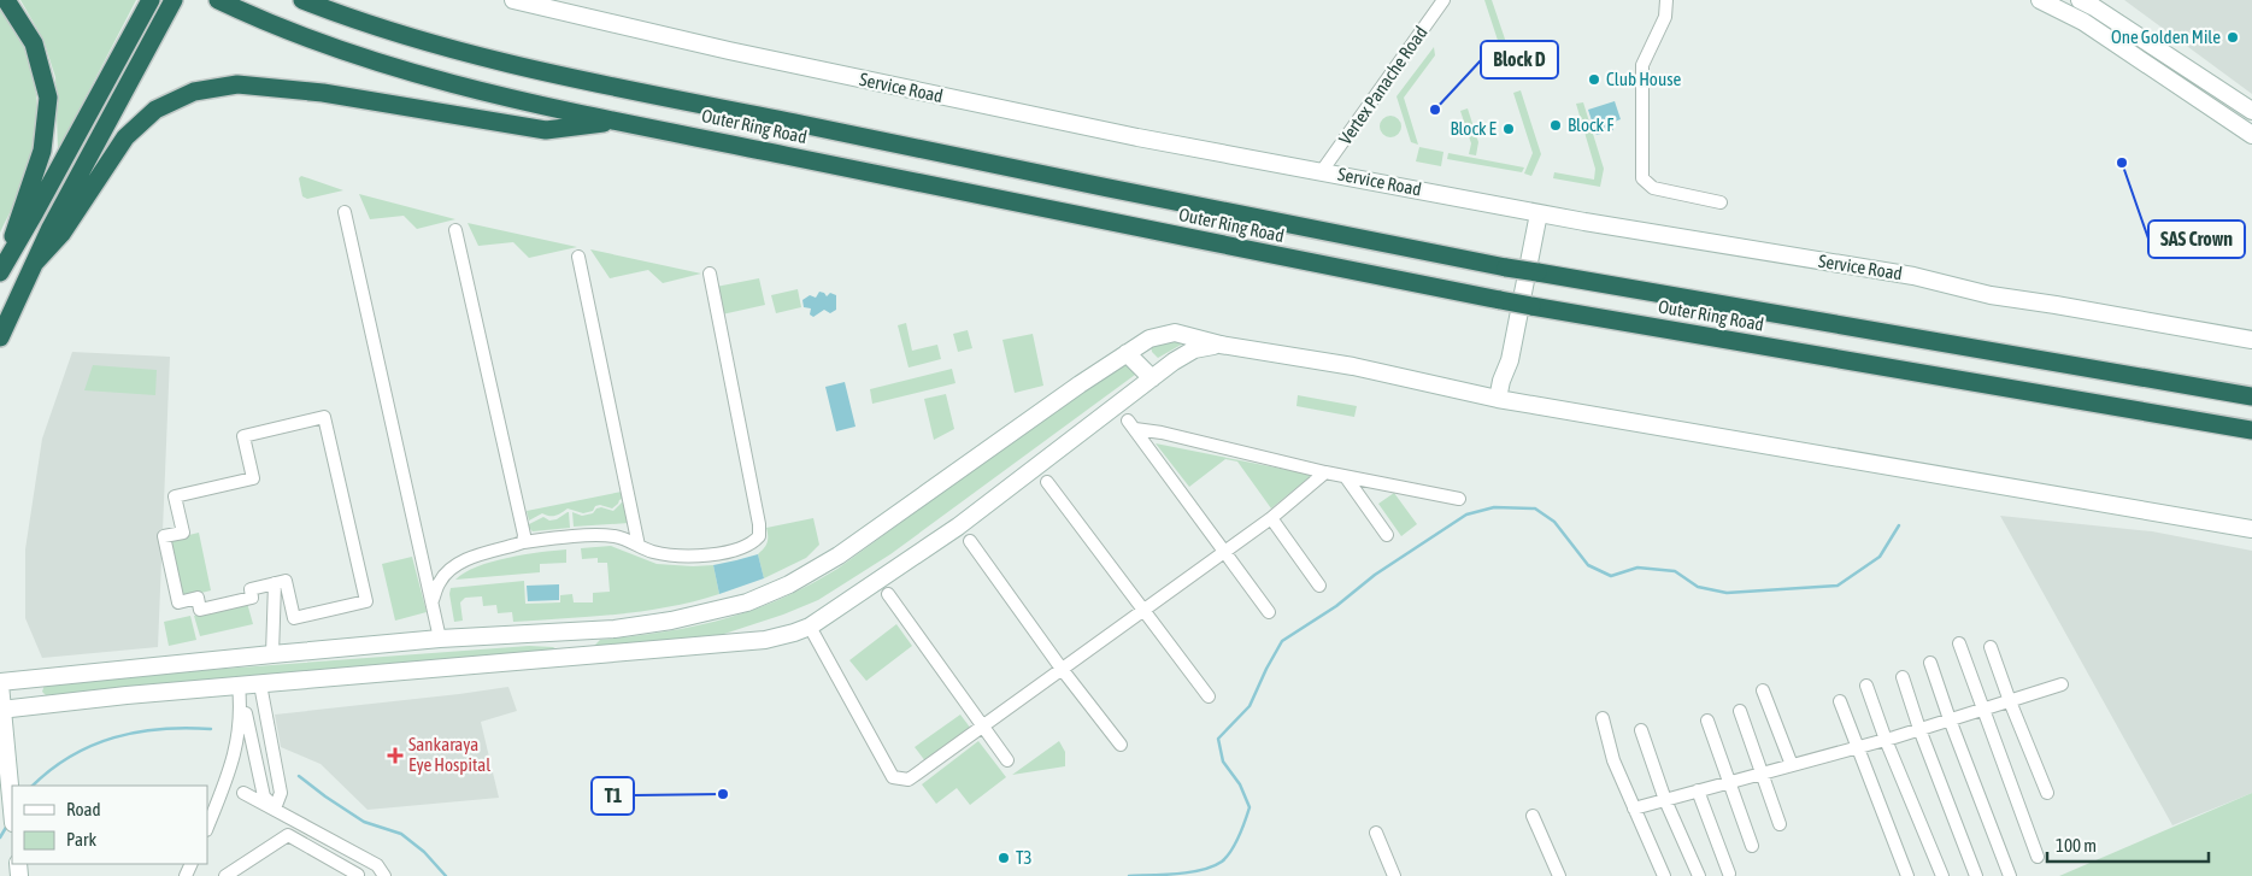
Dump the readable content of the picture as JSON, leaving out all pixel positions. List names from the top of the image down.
{
  "streets": {
    "highway": ["Outer Ring Road"],
    "main road": ["Service Road"],
    "street": ["Vertex Panache Road"]
  },
  "crossings": [
    ["Vertex Panache Road", "Service Road"]
  ],
  "places": {
    "other": [
      "One Golden Mile",
      "Club House",
      "Block D",
      "Block F",
      "Block E",
      "SAS Crown",
      "T1",
      "T3"
    ],
    "health": ["Sankaraya Eye Hospital"]
  },
  "legend": ["Road", "Park"],
  "scale_bar": "100 m"
}
